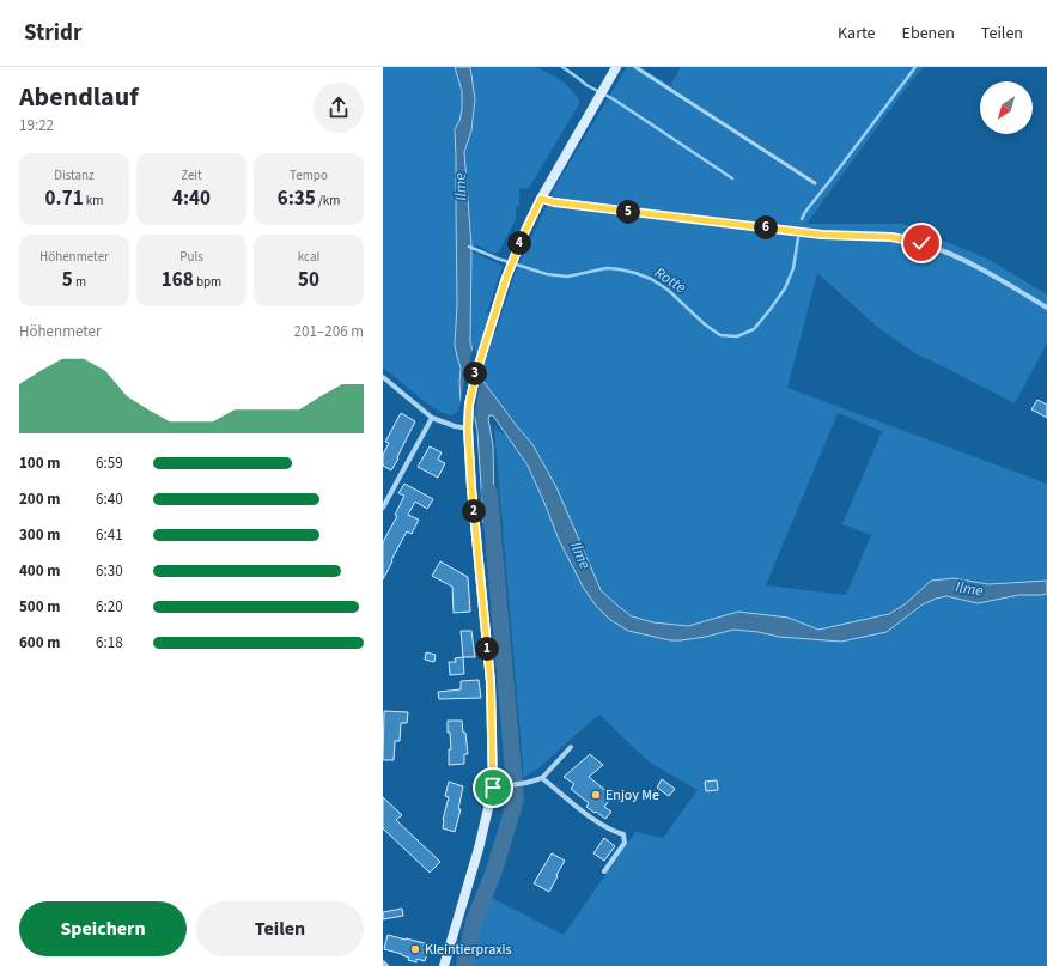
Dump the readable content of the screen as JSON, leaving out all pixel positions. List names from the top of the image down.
{
  "water": ["Ilme", "Rotte"],
  "places": ["Enjoy Me", "Kleintierpraxis"],
  "north": "bottom left",
  "page": {
    "header": "Stridr",
    "nav": ["Karte", "Ebenen", "Teilen"],
    "heading": ["Abendlauf", "19:22"],
    "stats": [
      ["Distanz", "0.71 km"],
      ["Zeit", "4:40"],
      ["Tempo", "6:35 /km"],
      ["Höhenmeter", "5 m"],
      ["Puls", "168 bpm"],
      ["kcal", "50"]
    ],
    "pins": [
      "5",
      "6",
      "4",
      "3",
      "2",
      "1"
    ],
    "chart": ["Höhenmeter", "201–206 m"],
    "list": [
      {
        "name": "100 m",
        "note": "6:59"
      },
      {
        "name": "200 m",
        "note": "6:40"
      },
      {
        "name": "300 m",
        "note": "6:41"
      },
      {
        "name": "400 m",
        "note": "6:30"
      },
      {
        "name": "500 m",
        "note": "6:20"
      },
      {
        "name": "600 m",
        "note": "6:18"
      }
    ],
    "buttons": ["Speichern", "Teilen"]
  }
}
